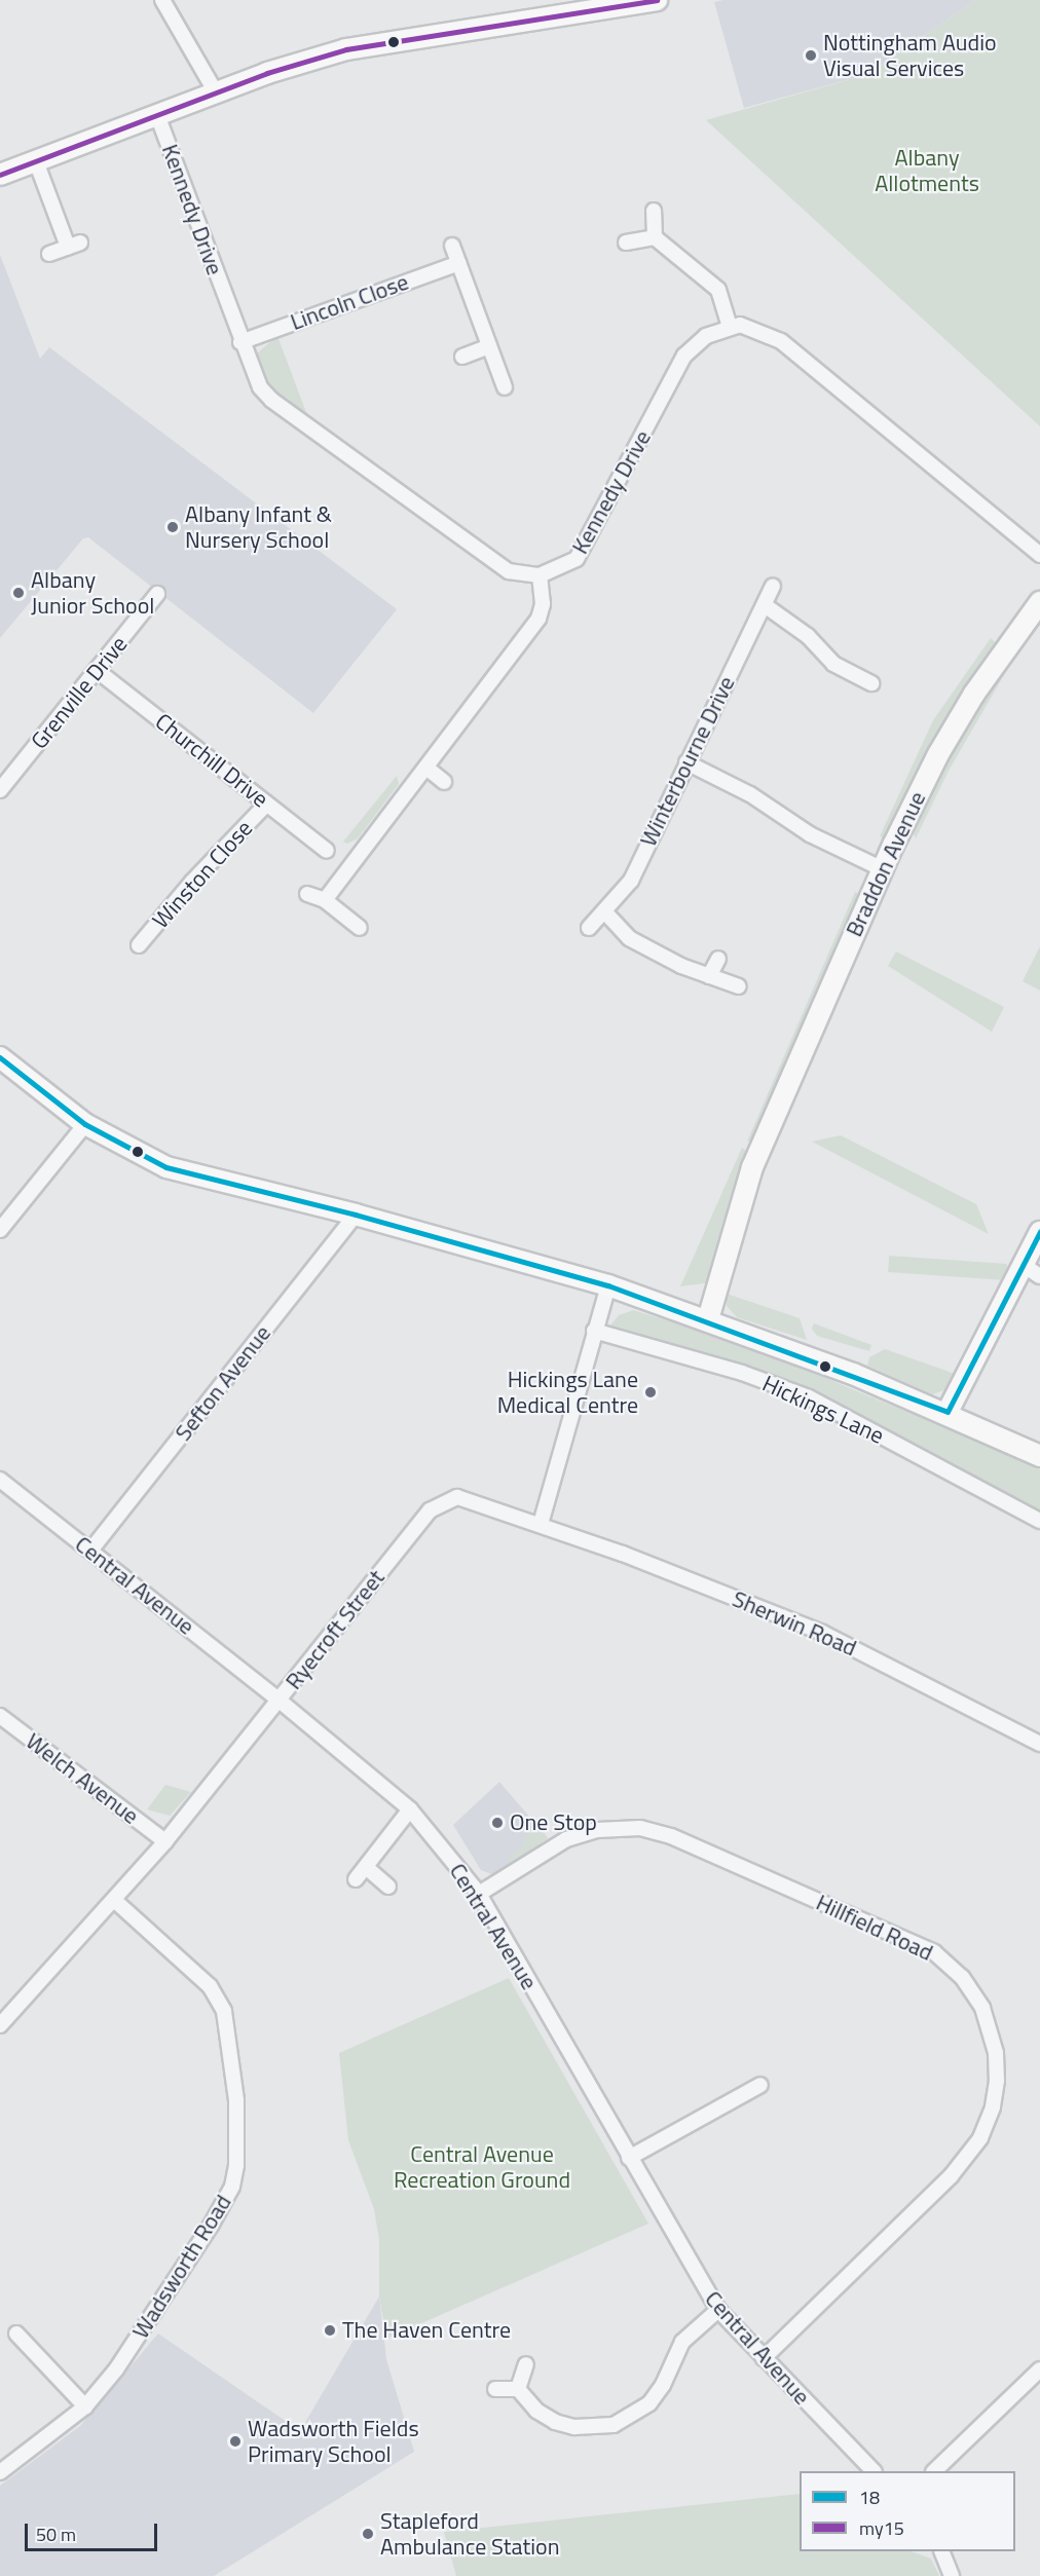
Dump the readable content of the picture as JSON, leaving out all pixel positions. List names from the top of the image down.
{
  "streets": {
    "main road": ["Braddon Avenue", "Hickings Lane"],
    "street": [
      "Kennedy Drive",
      "Lincoln Close",
      "Grenville Drive",
      "Churchill Drive",
      "Winterbourne Drive",
      "Winston Close",
      "Sefton Avenue",
      "Central Avenue",
      "Sherwin Road",
      "Ryecroft Street",
      "Welch Avenue",
      "Hillfield Road",
      "Wadsworth Road"
    ]
  },
  "crossings": [
    ["Kennedy Drive", "Lincoln Close"],
    ["Grenville Drive", "Churchill Drive"],
    ["Churchill Drive", "Winston Close"],
    ["Braddon Avenue", "Hickings Lane"],
    ["Sefton Avenue", "Hickings Lane"],
    ["Sefton Avenue", "Central Avenue"],
    ["Central Avenue", "Ryecroft Street"],
    ["Central Avenue", "Hillfield Road"],
    ["Sherwin Road", "Ryecroft Street"],
    ["Ryecroft Street", "Welch Avenue"],
    ["Ryecroft Street", "Wadsworth Road"]
  ],
  "parks": ["Albany Allotments", "Central Avenue Recreation Ground"],
  "places": [
    "Nottingham Audio Visual Services",
    "Albany Infant & Nursery School",
    "Albany Junior School",
    "Hickings Lane Medical Centre",
    "One Stop",
    "The Haven Centre",
    "Wadsworth Fields Primary School",
    "Stapleford Ambulance Station"
  ],
  "lines": ["transit line my15", "transit line 18"],
  "legend": ["18", "my15"],
  "scale_bar": "50 m"
}
